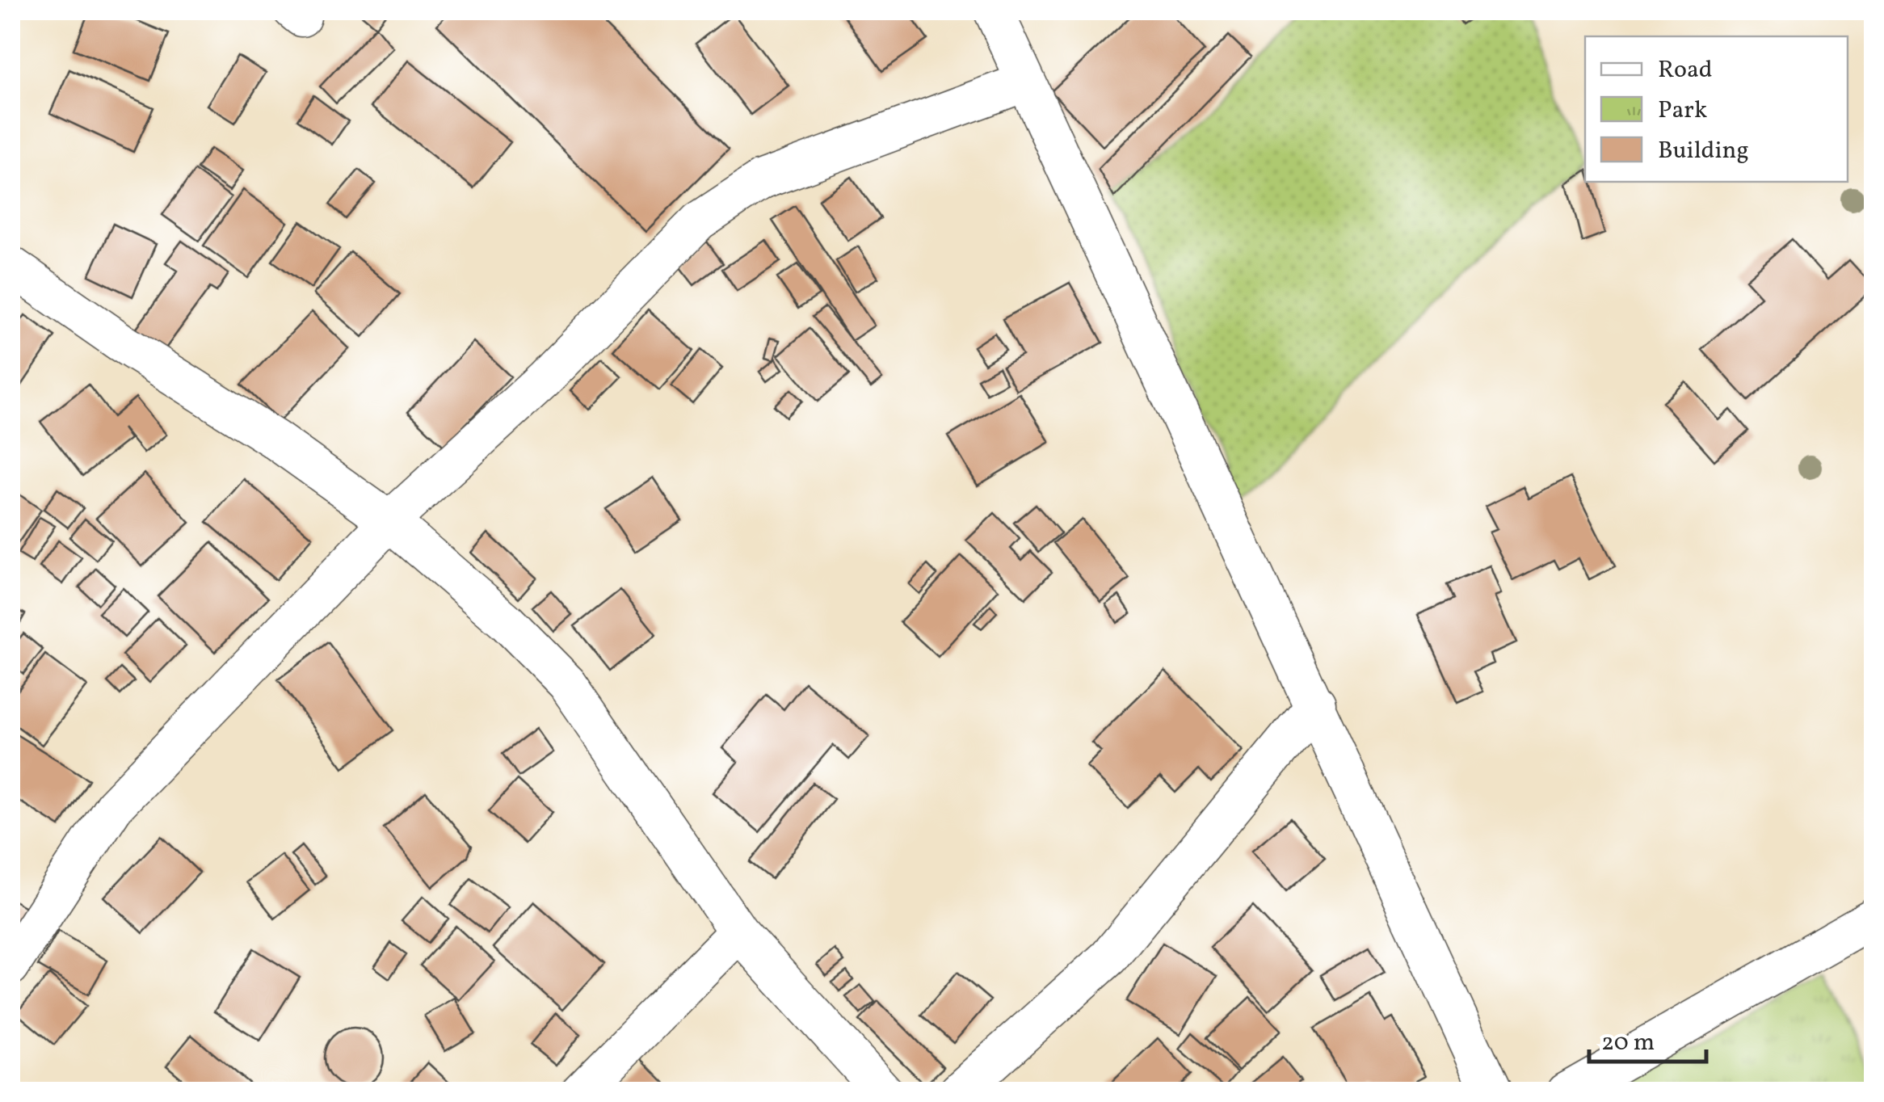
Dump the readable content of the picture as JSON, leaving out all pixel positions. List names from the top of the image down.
{
  "legend": ["Road", "Park", "Building"],
  "scale_bar": "20 m"
}
